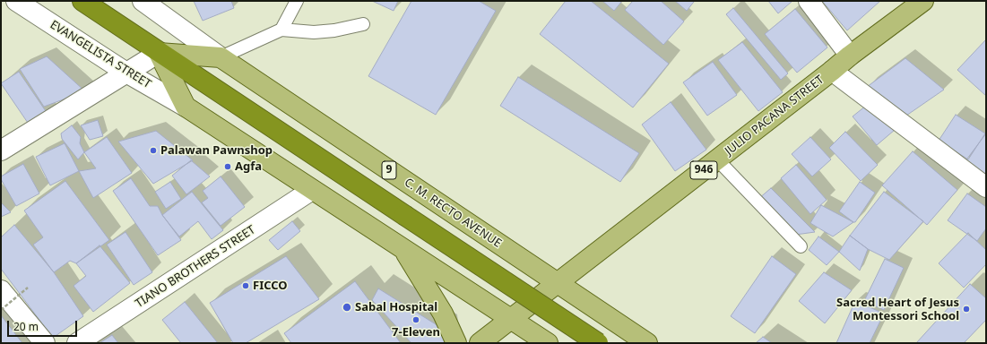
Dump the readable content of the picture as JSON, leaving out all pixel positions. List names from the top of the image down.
{
  "streets": {
    "highway": ["9", "C. M. RECTO AVENUE"],
    "main road": ["JULIO PACANA STREET", "946"],
    "street": ["EVANGELISTA STREET", "TIANO BROTHERS STREET"]
  },
  "crossings": [
    ["EVANGELISTA STREET", "C. M. RECTO AVENUE"],
    ["JULIO PACANA STREET", "C. M. RECTO AVENUE"]
  ],
  "places": [
    "Palawan Pawnshop",
    "Agfa",
    "FICCO",
    "Sabal Hospital",
    "Sacred Heart of Jesus Montessori School",
    "7-Eleven"
  ],
  "scale_bar": "20 m"
}
